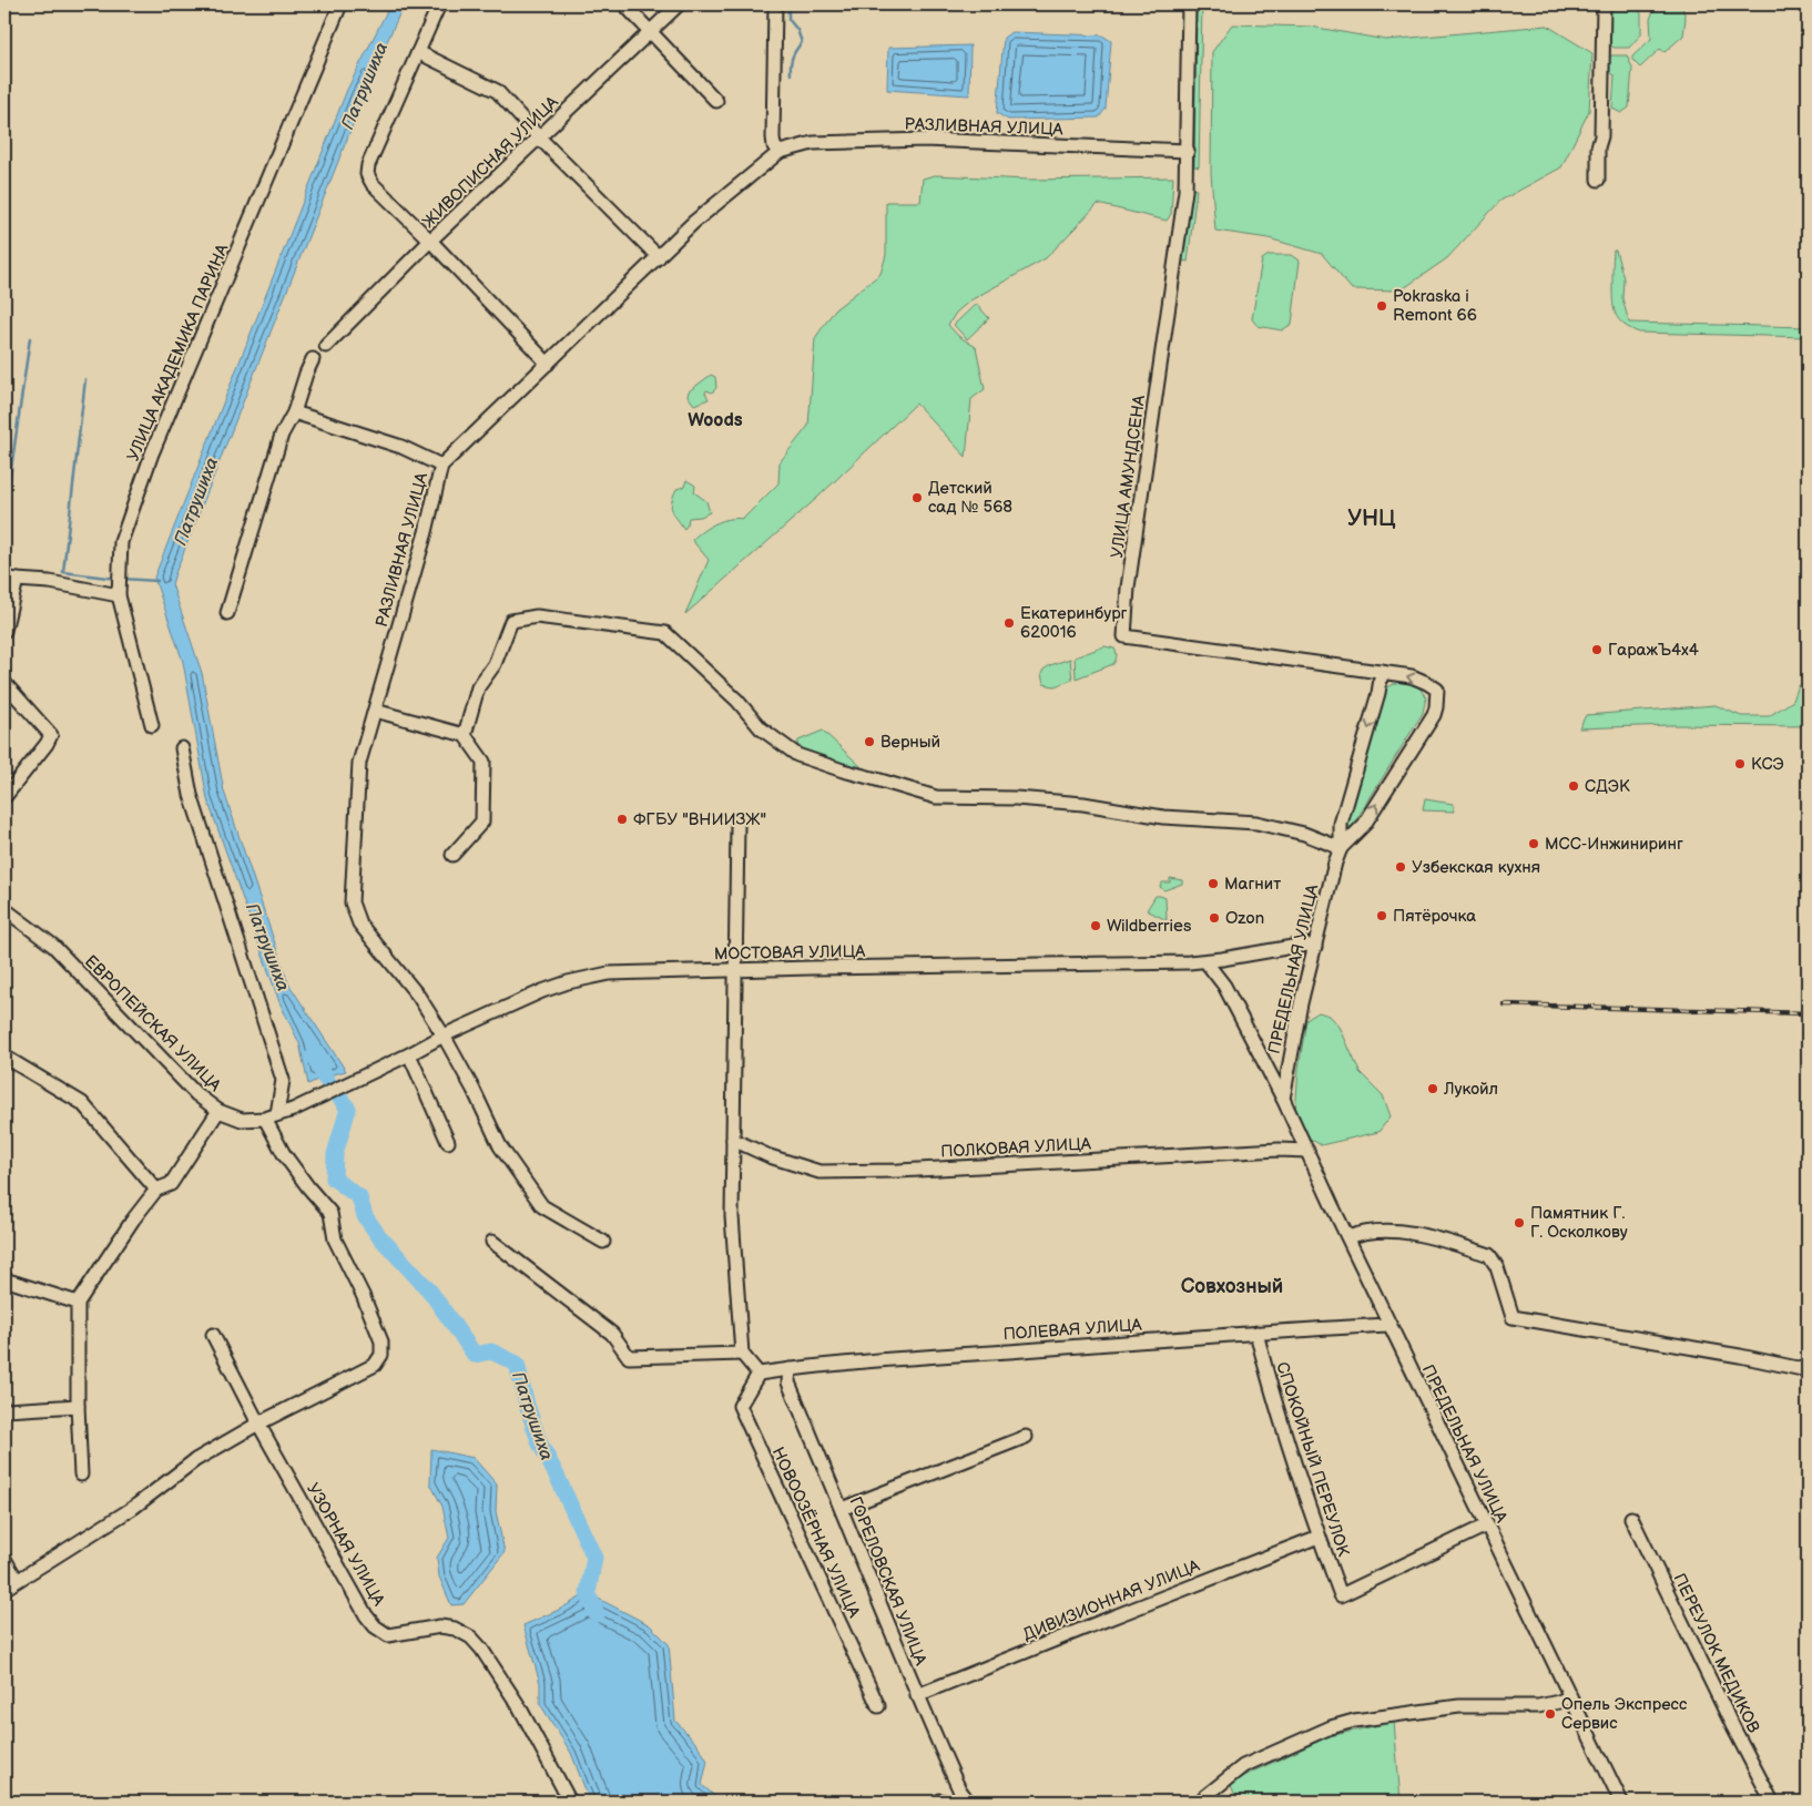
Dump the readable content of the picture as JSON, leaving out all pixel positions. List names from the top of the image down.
{
  "streets": {
    "street": [
      "РАЗЛИВНАЯ УЛИЦА",
      "ЖИВОПИСНАЯ УЛИЦА",
      "УЛИЦА АКАДЕМИКА ПАРИНА",
      "УЛИЦА АМУНДСЕНА",
      "МОСТОВАЯ УЛИЦА",
      "ПРЕДЕЛЬНАЯ УЛИЦА",
      "ЕВРОПЕЙСКАЯ УЛИЦА",
      "ПОЛКОВАЯ УЛИЦА",
      "ПОЛЕВАЯ УЛИЦА",
      "СПОКОЙНЫЙ ПЕРЕУЛОК",
      "НОВООЗЁРНАЯ УЛИЦА",
      "УЗОРНАЯ УЛИЦА",
      "ГОРЕЛОВСКАЯ УЛИЦА",
      "ДИВИЗИОННАЯ УЛИЦА",
      "ПЕРЕУЛОК МЕДИКОВ"
    ]
  },
  "crossings": [
    ["РАЗЛИВНАЯ УЛИЦА", "УЛИЦА АМУНДСЕНА"],
    ["РАЗЛИВНАЯ УЛИЦА", "МОСТОВАЯ УЛИЦА"],
    ["УЛИЦА АМУНДСЕНА", "ПРЕДЕЛЬНАЯ УЛИЦА"],
    ["МОСТОВАЯ УЛИЦА", "ПРЕДЕЛЬНАЯ УЛИЦА"],
    ["МОСТОВАЯ УЛИЦА", "ЕВРОПЕЙСКАЯ УЛИЦА"],
    ["ПРЕДЕЛЬНАЯ УЛИЦА", "ПОЛКОВАЯ УЛИЦА"],
    ["ПРЕДЕЛЬНАЯ УЛИЦА", "ПОЛЕВАЯ УЛИЦА"],
    ["ПРЕДЕЛЬНАЯ УЛИЦА", "СПОКОЙНЫЙ ПЕРЕУЛОК"],
    ["ПОЛЕВАЯ УЛИЦА", "СПОКОЙНЫЙ ПЕРЕУЛОК"],
    ["ПОЛЕВАЯ УЛИЦА", "НОВООЗЁРНАЯ УЛИЦА"],
    ["ПОЛЕВАЯ УЛИЦА", "ГОРЕЛОВСКАЯ УЛИЦА"],
    ["СПОКОЙНЫЙ ПЕРЕУЛОК", "ДИВИЗИОННАЯ УЛИЦА"],
    ["ГОРЕЛОВСКАЯ УЛИЦА", "ДИВИЗИОННАЯ УЛИЦА"]
  ],
  "districts": ["Woods", "УНЦ", "Совхозный"],
  "water": ["Патрушиха"],
  "places": [
    "Pokraska i Remont 66",
    "Детский сад № 568",
    "Екатеринбург 620016",
    "ГаражЪ4х4",
    "Верный",
    "КСЭ",
    "СДЭК",
    "ФГБУ \"ВНИИЗЖ\"",
    "МСС-Инжиниринг",
    "Узбекская кухня",
    "Магнит",
    "Пятёрочка",
    "Ozon",
    "Wildberries",
    "Лукойл",
    "Памятник Г. Г. Осколкову",
    "Опель Экспресс Сервис"
  ]
}
